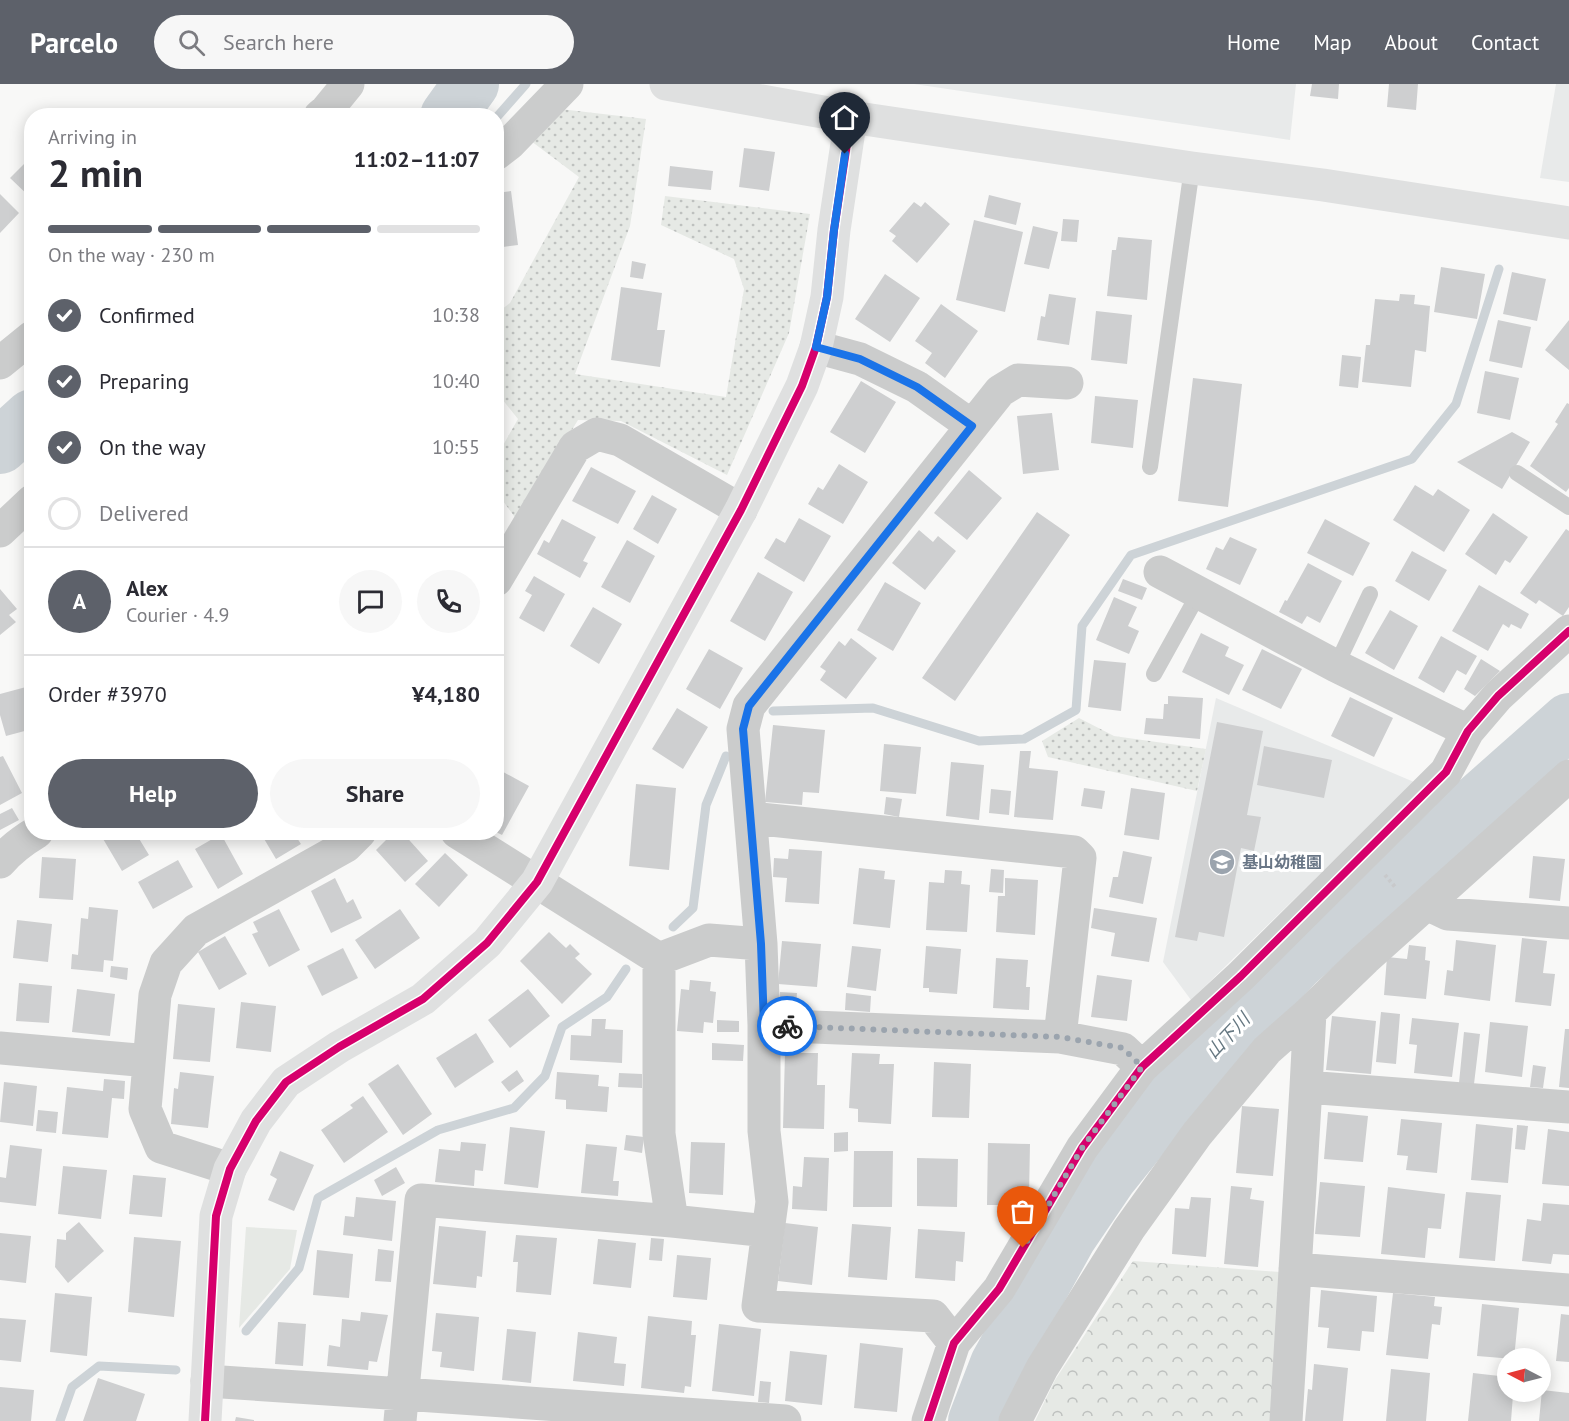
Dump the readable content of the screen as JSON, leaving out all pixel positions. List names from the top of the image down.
{
  "water": ["山下川"],
  "places": {
    "school or university": ["基山幼稚園"]
  },
  "north": "left",
  "page": {
    "header": "Parcelo",
    "search": "Search here",
    "nav": [
      "Home",
      "Map",
      "About",
      "Contact"
    ],
    "heading": ["2 min", "Arriving in", "11:02–11:07"],
    "panel": [
      "Alex",
      "Courier · 4.9",
      "Order #3970",
      "¥4,180"
    ],
    "bar": "On the way · 230 m",
    "list": [
      ["Confirmed", "10:38"],
      ["Preparing", "10:40"],
      ["On the way", "10:55"],
      "Delivered"
    ],
    "round": "A",
    "buttons": ["Help", "Share"]
  }
}
